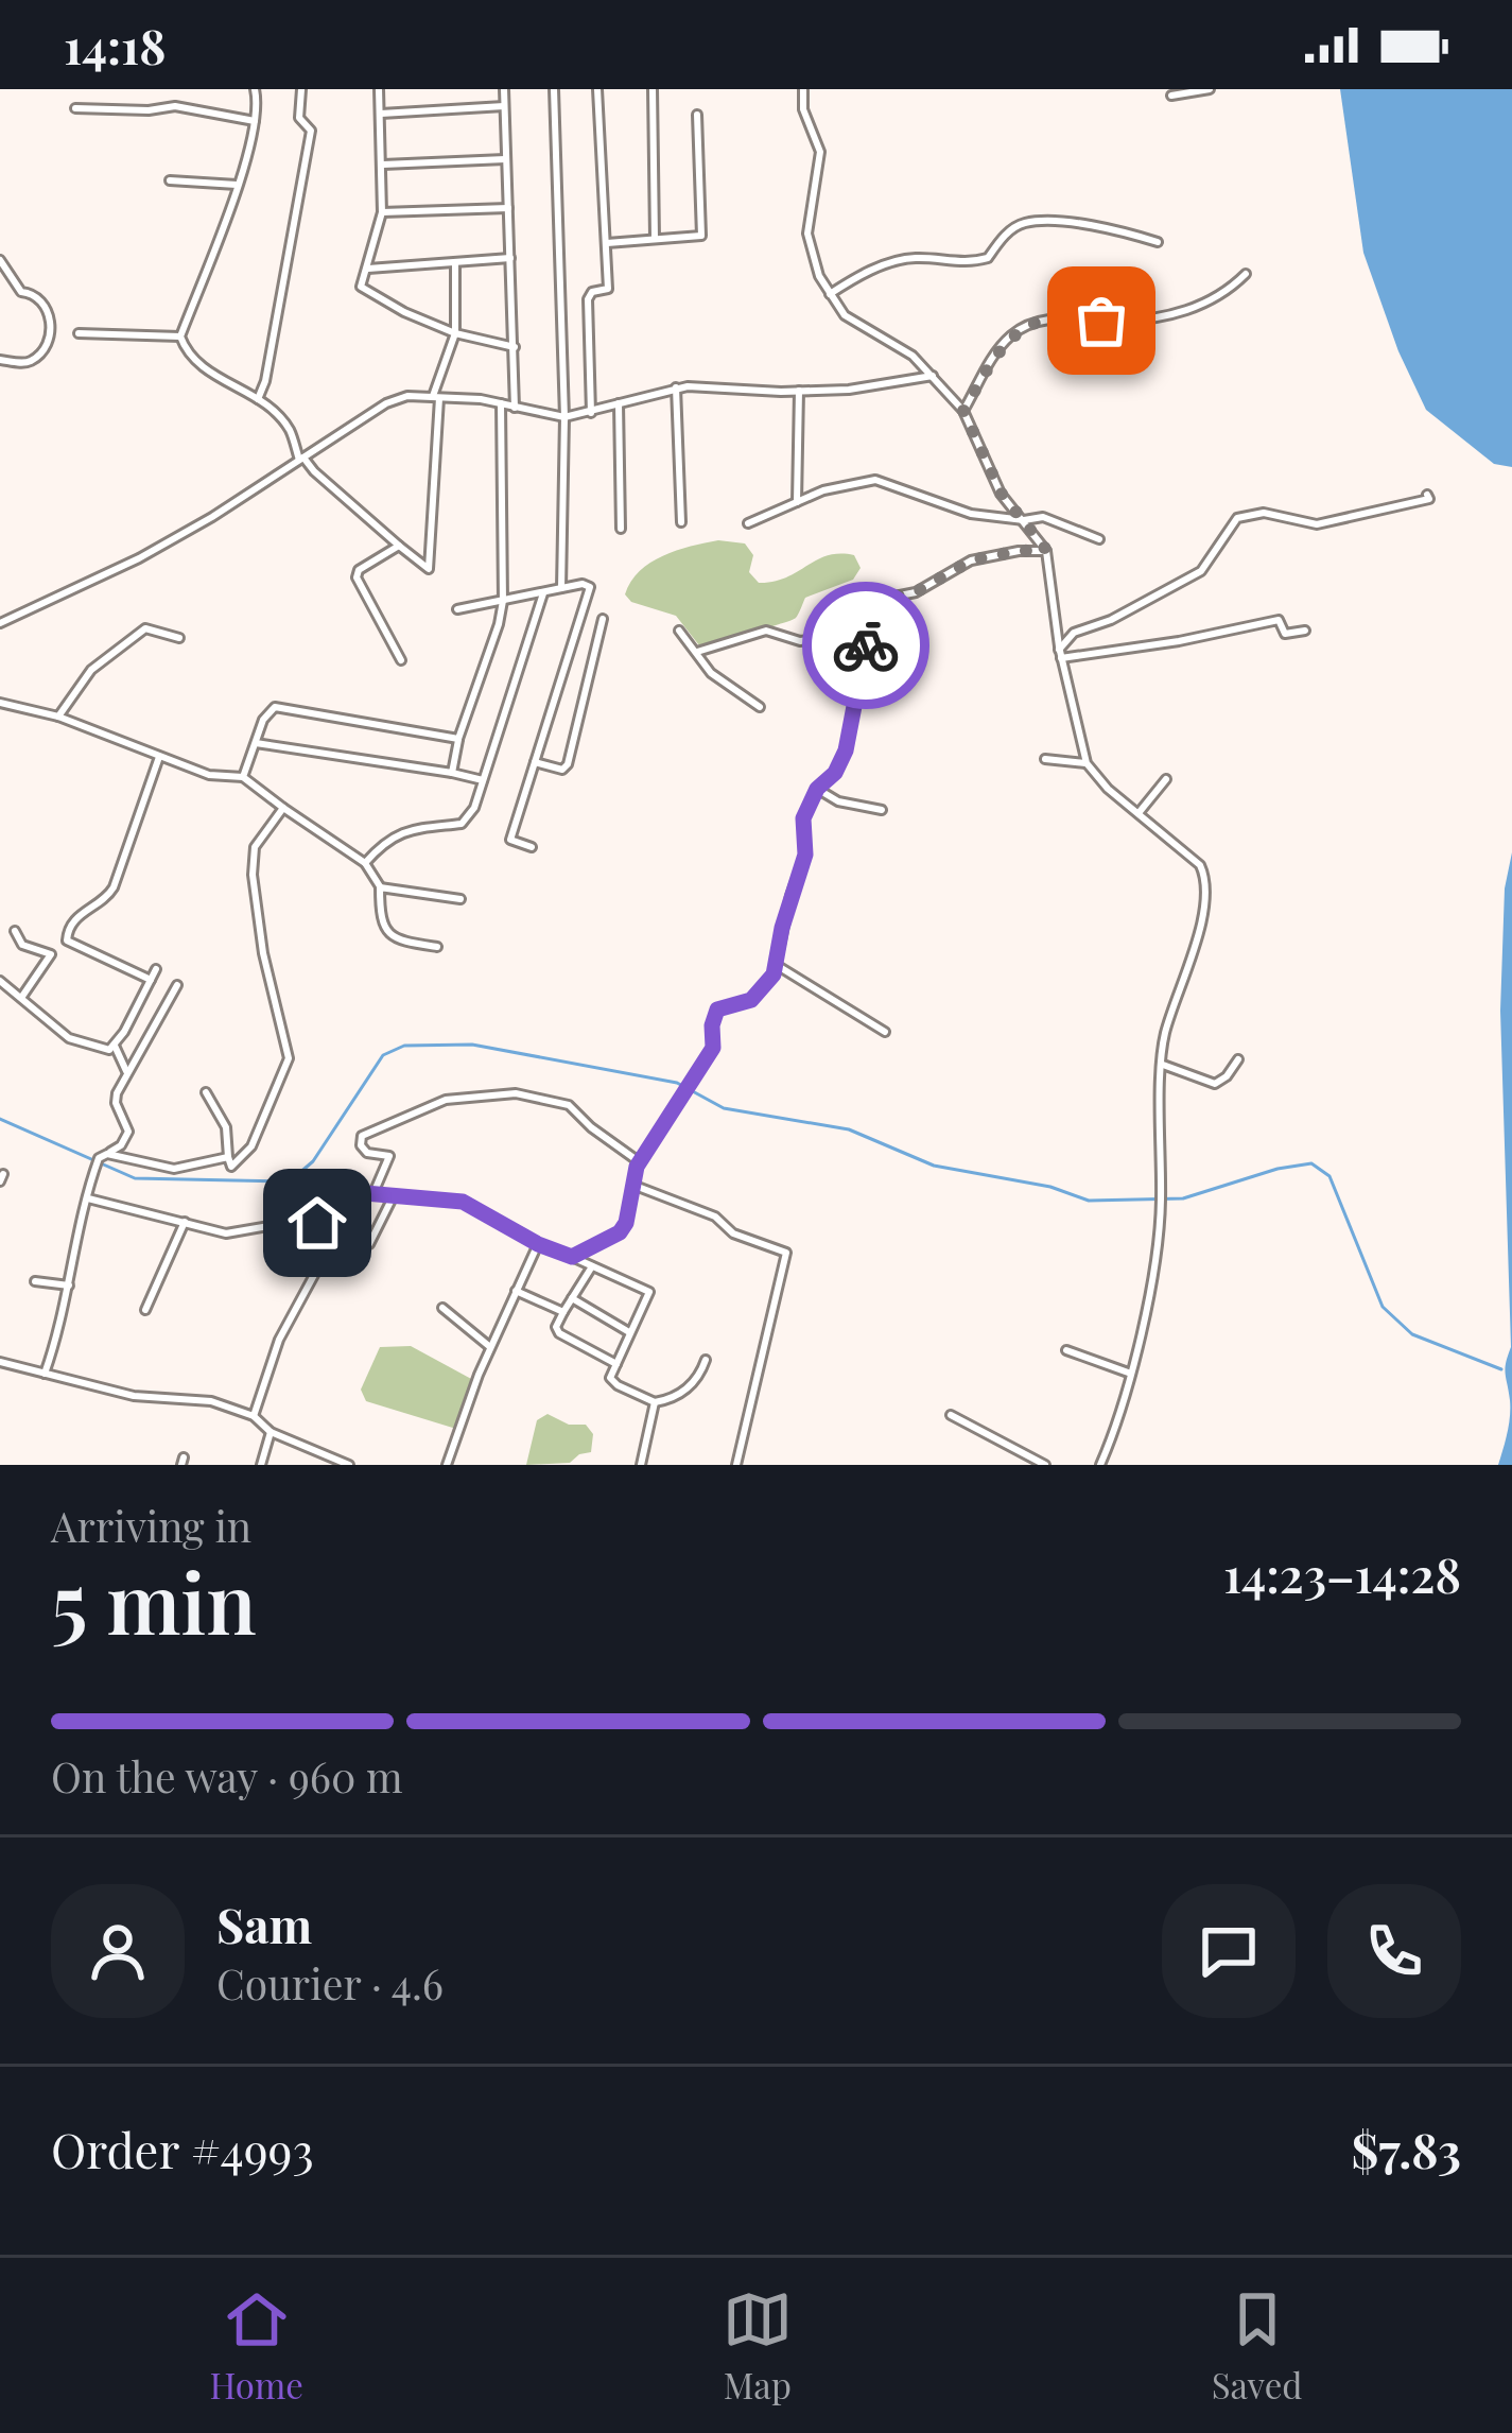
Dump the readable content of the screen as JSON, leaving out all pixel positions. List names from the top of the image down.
{
  "page": {
    "status": "14:18",
    "heading": ["5 min", "Arriving in", "14:23–14:28"],
    "panel": [
      "Sam",
      "Courier · 4.6",
      "Order #4993",
      "$7.83"
    ],
    "bar": "On the way · 960 m",
    "tabs": ["Home", "Map", "Saved"]
  }
}
